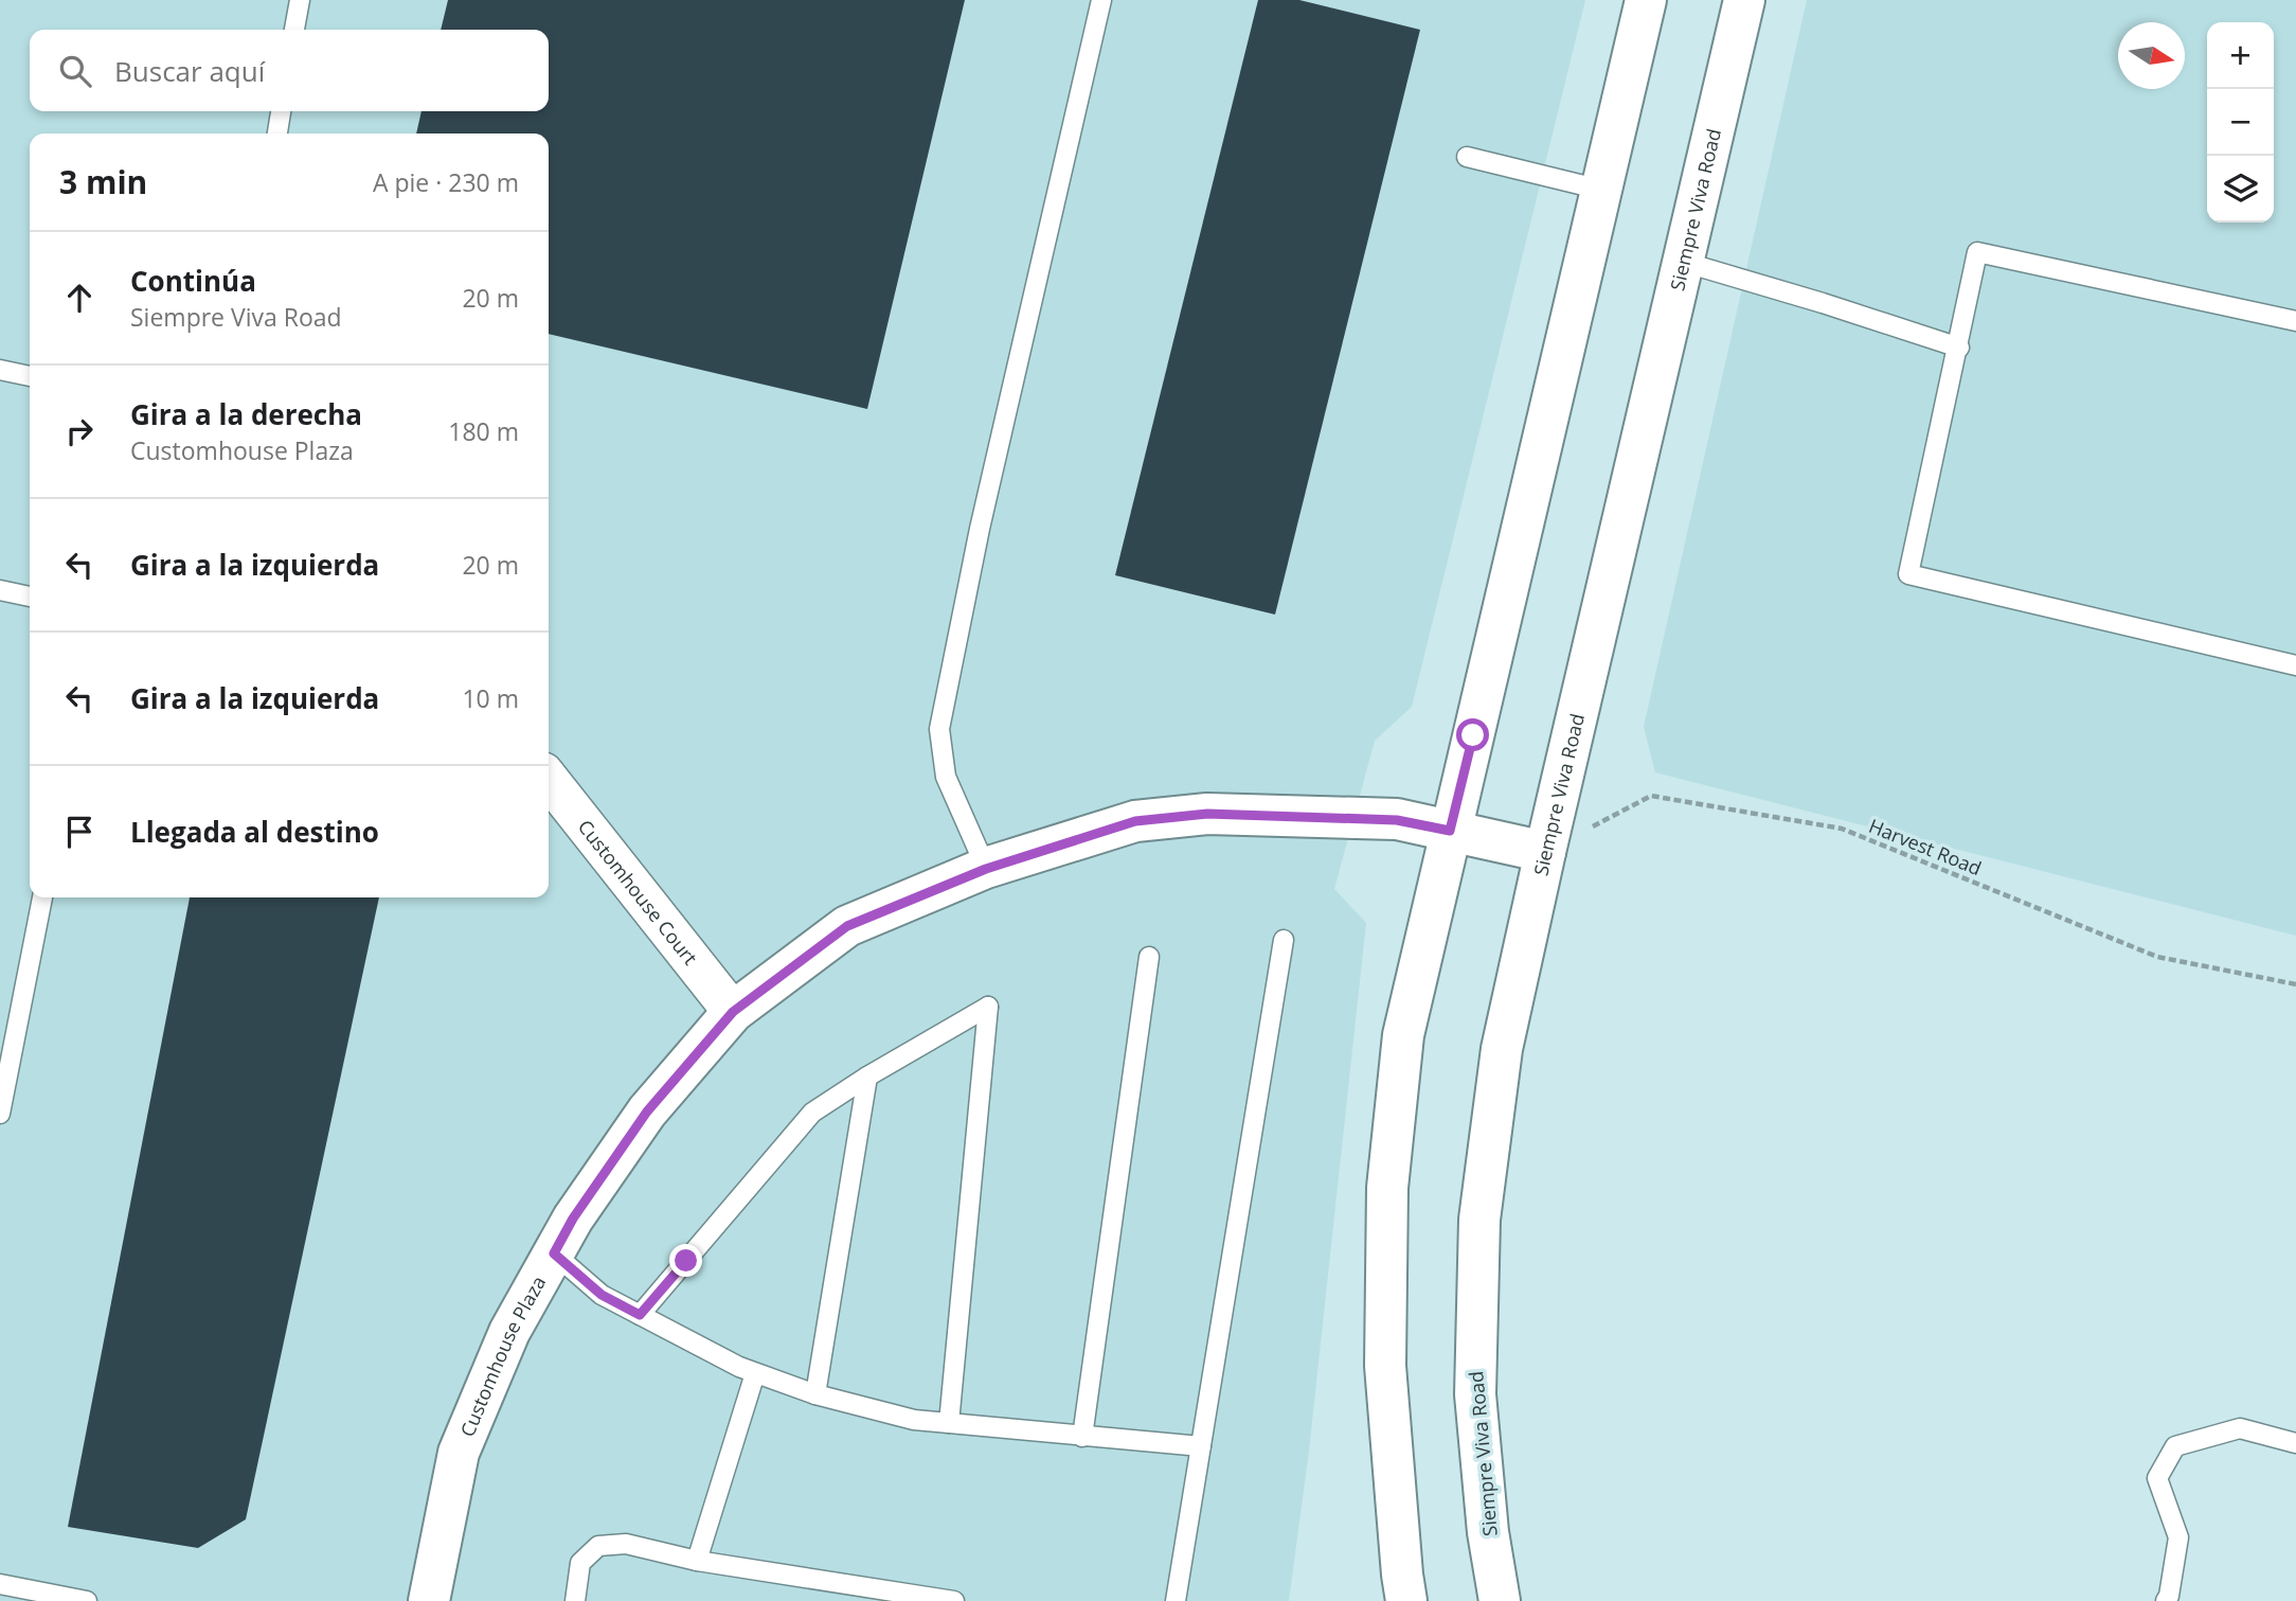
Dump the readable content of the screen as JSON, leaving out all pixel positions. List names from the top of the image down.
{
  "streets": {
    "main road": ["Siempre Viva Road", "Customhouse Plaza"],
    "street": ["Customhouse Court"],
    "path": ["Harvest Road"]
  },
  "crossings": [
    ["Siempre Viva Road", "Harvest Road"],
    ["Siempre Viva Road", "Customhouse Plaza"],
    ["Harvest Road", "Customhouse Plaza"],
    ["Customhouse Court", "Customhouse Plaza"]
  ],
  "north": "right",
  "page": {
    "map_buttons": ["+", "−"],
    "search": "Buscar aquí",
    "heading": ["3 min", "A pie · 230 m"],
    "list": [
      ["Continúa", "Siempre Viva Road", "20 m"],
      ["Gira a la derecha", "Customhouse Plaza", "180 m"],
      ["Gira a la izquierda", "20 m"],
      ["Gira a la izquierda", "10 m"],
      "Llegada al destino"
    ]
  }
}
